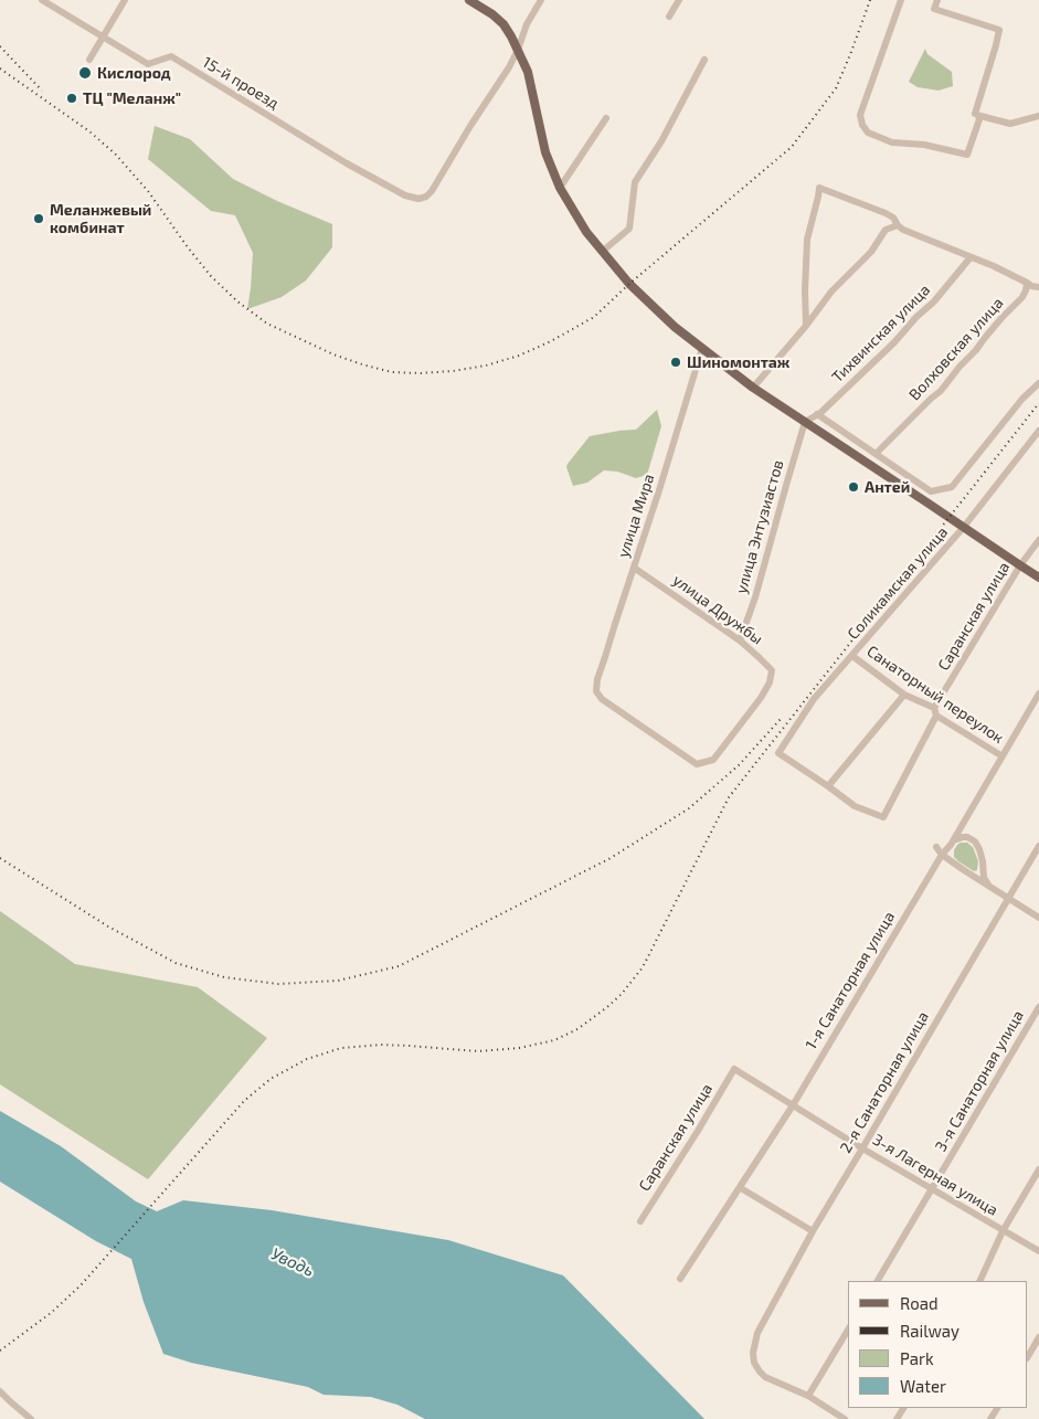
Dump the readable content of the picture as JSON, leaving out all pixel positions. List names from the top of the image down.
{
  "streets": {
    "street": [
      "15-й проезд",
      "Тихвинская улица",
      "Волховская улица",
      "улица Мира",
      "улица Энтузиастов",
      "Соликамская улица",
      "улица Дружбы",
      "Саранская улица",
      "Санаторный переулок",
      "1-я Санаторная улица",
      "3-я Санаторная улица",
      "2-я Санаторная улица",
      "3-я Лагерная улица"
    ]
  },
  "crossings": [
    ["Тихвинская улица", "улица Энтузиастов"],
    ["улица Мира", "улица Дружбы"],
    ["улица Энтузиастов", "улица Дружбы"],
    ["Соликамская улица", "Саранская улица"],
    ["Соликамская улица", "Санаторный переулок"],
    ["Саранская улица", "Санаторный переулок"],
    ["Саранская улица", "3-я Лагерная улица"],
    ["Санаторный переулок", "1-я Санаторная улица"],
    ["1-я Санаторная улица", "3-я Лагерная улица"],
    ["3-я Санаторная улица", "3-я Лагерная улица"],
    ["2-я Санаторная улица", "3-я Лагерная улица"]
  ],
  "water": ["Уводь"],
  "places": [
    "Кислород",
    "ТЦ \"Меланж\"",
    "Меланжевый комбинат",
    "Шиномонтаж",
    "Антей"
  ],
  "legend": [
    "Road",
    "Railway",
    "Park",
    "Water"
  ]
}
